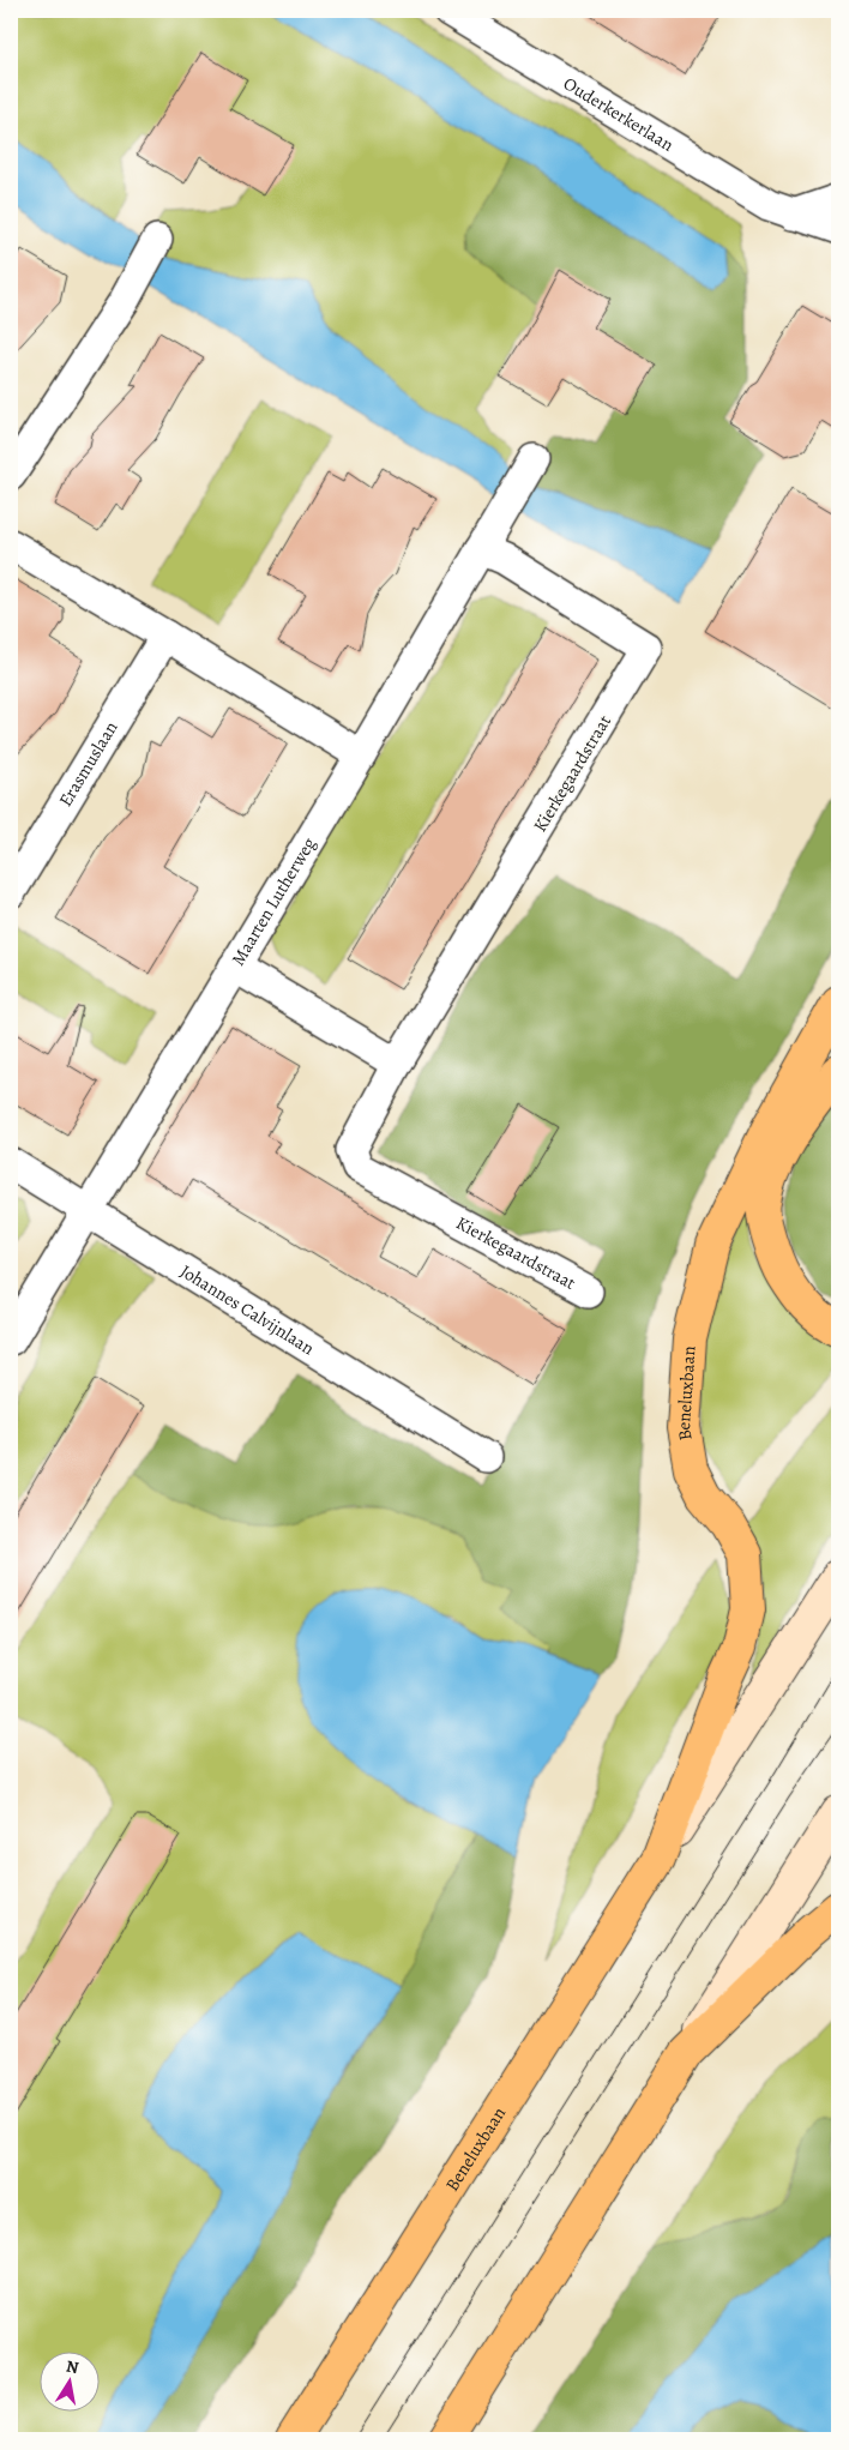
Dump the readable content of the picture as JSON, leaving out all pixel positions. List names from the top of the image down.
{
  "streets": {
    "main road": ["Beneluxbaan"],
    "street": [
      "Ouderkerkerlaan",
      "Erasmuslaan",
      "Kierkegaardstraat",
      "Maarten Lutherweg",
      "Johannes Calvijnlaan"
    ]
  },
  "crossings": [
    ["Kierkegaardstraat", "Maarten Lutherweg"],
    ["Maarten Lutherweg", "Johannes Calvijnlaan"]
  ],
  "north": "top"
}
